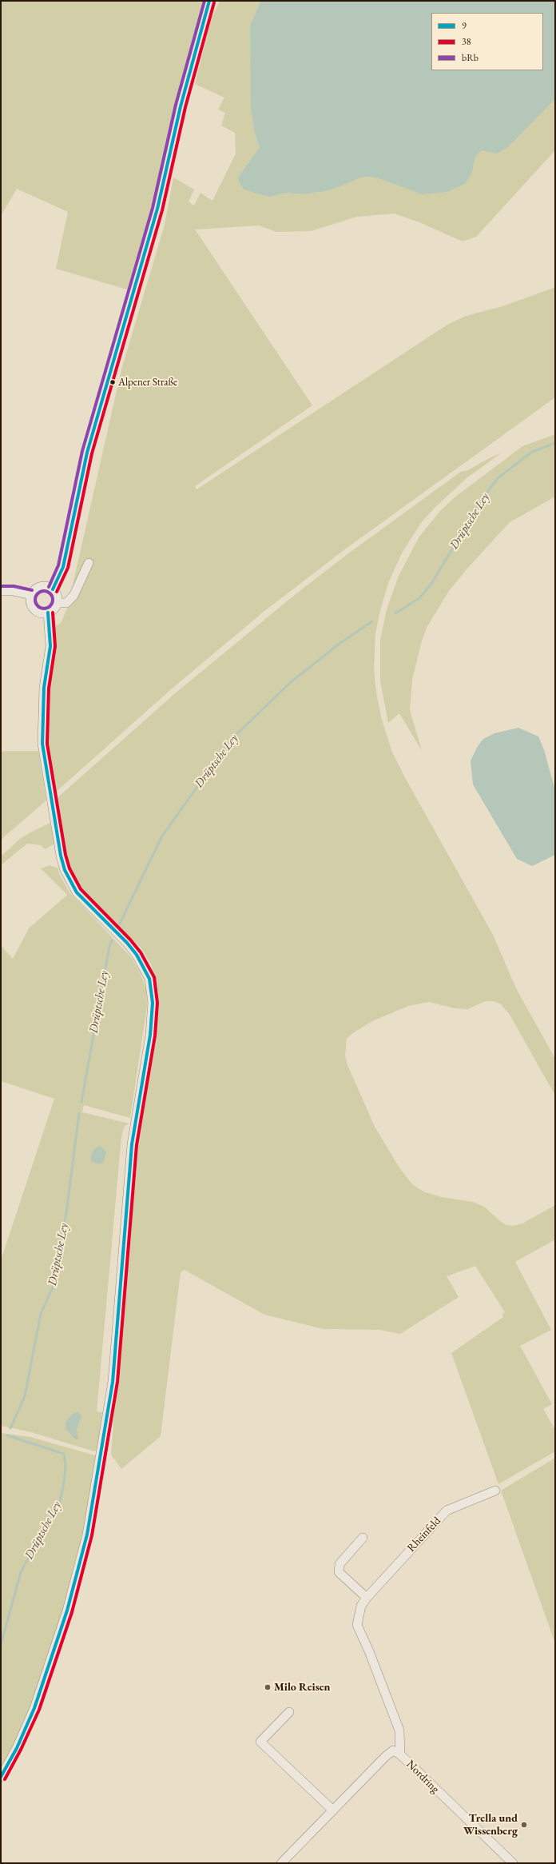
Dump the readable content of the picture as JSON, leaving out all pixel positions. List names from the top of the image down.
{
  "streets": {
    "street": ["Rheinfeld", "Nordring"]
  },
  "crossings": [
    ["Rheinfeld", "Nordring"]
  ],
  "water": ["Drüptsche Ley"],
  "places": ["Alpener Straße", "Milo Reisen", "Trella und Wissenberg"],
  "lines": ["transit line 9", "transit line bRb", "transit line 38"],
  "legend": ["9", "38", "bRb"]
}
